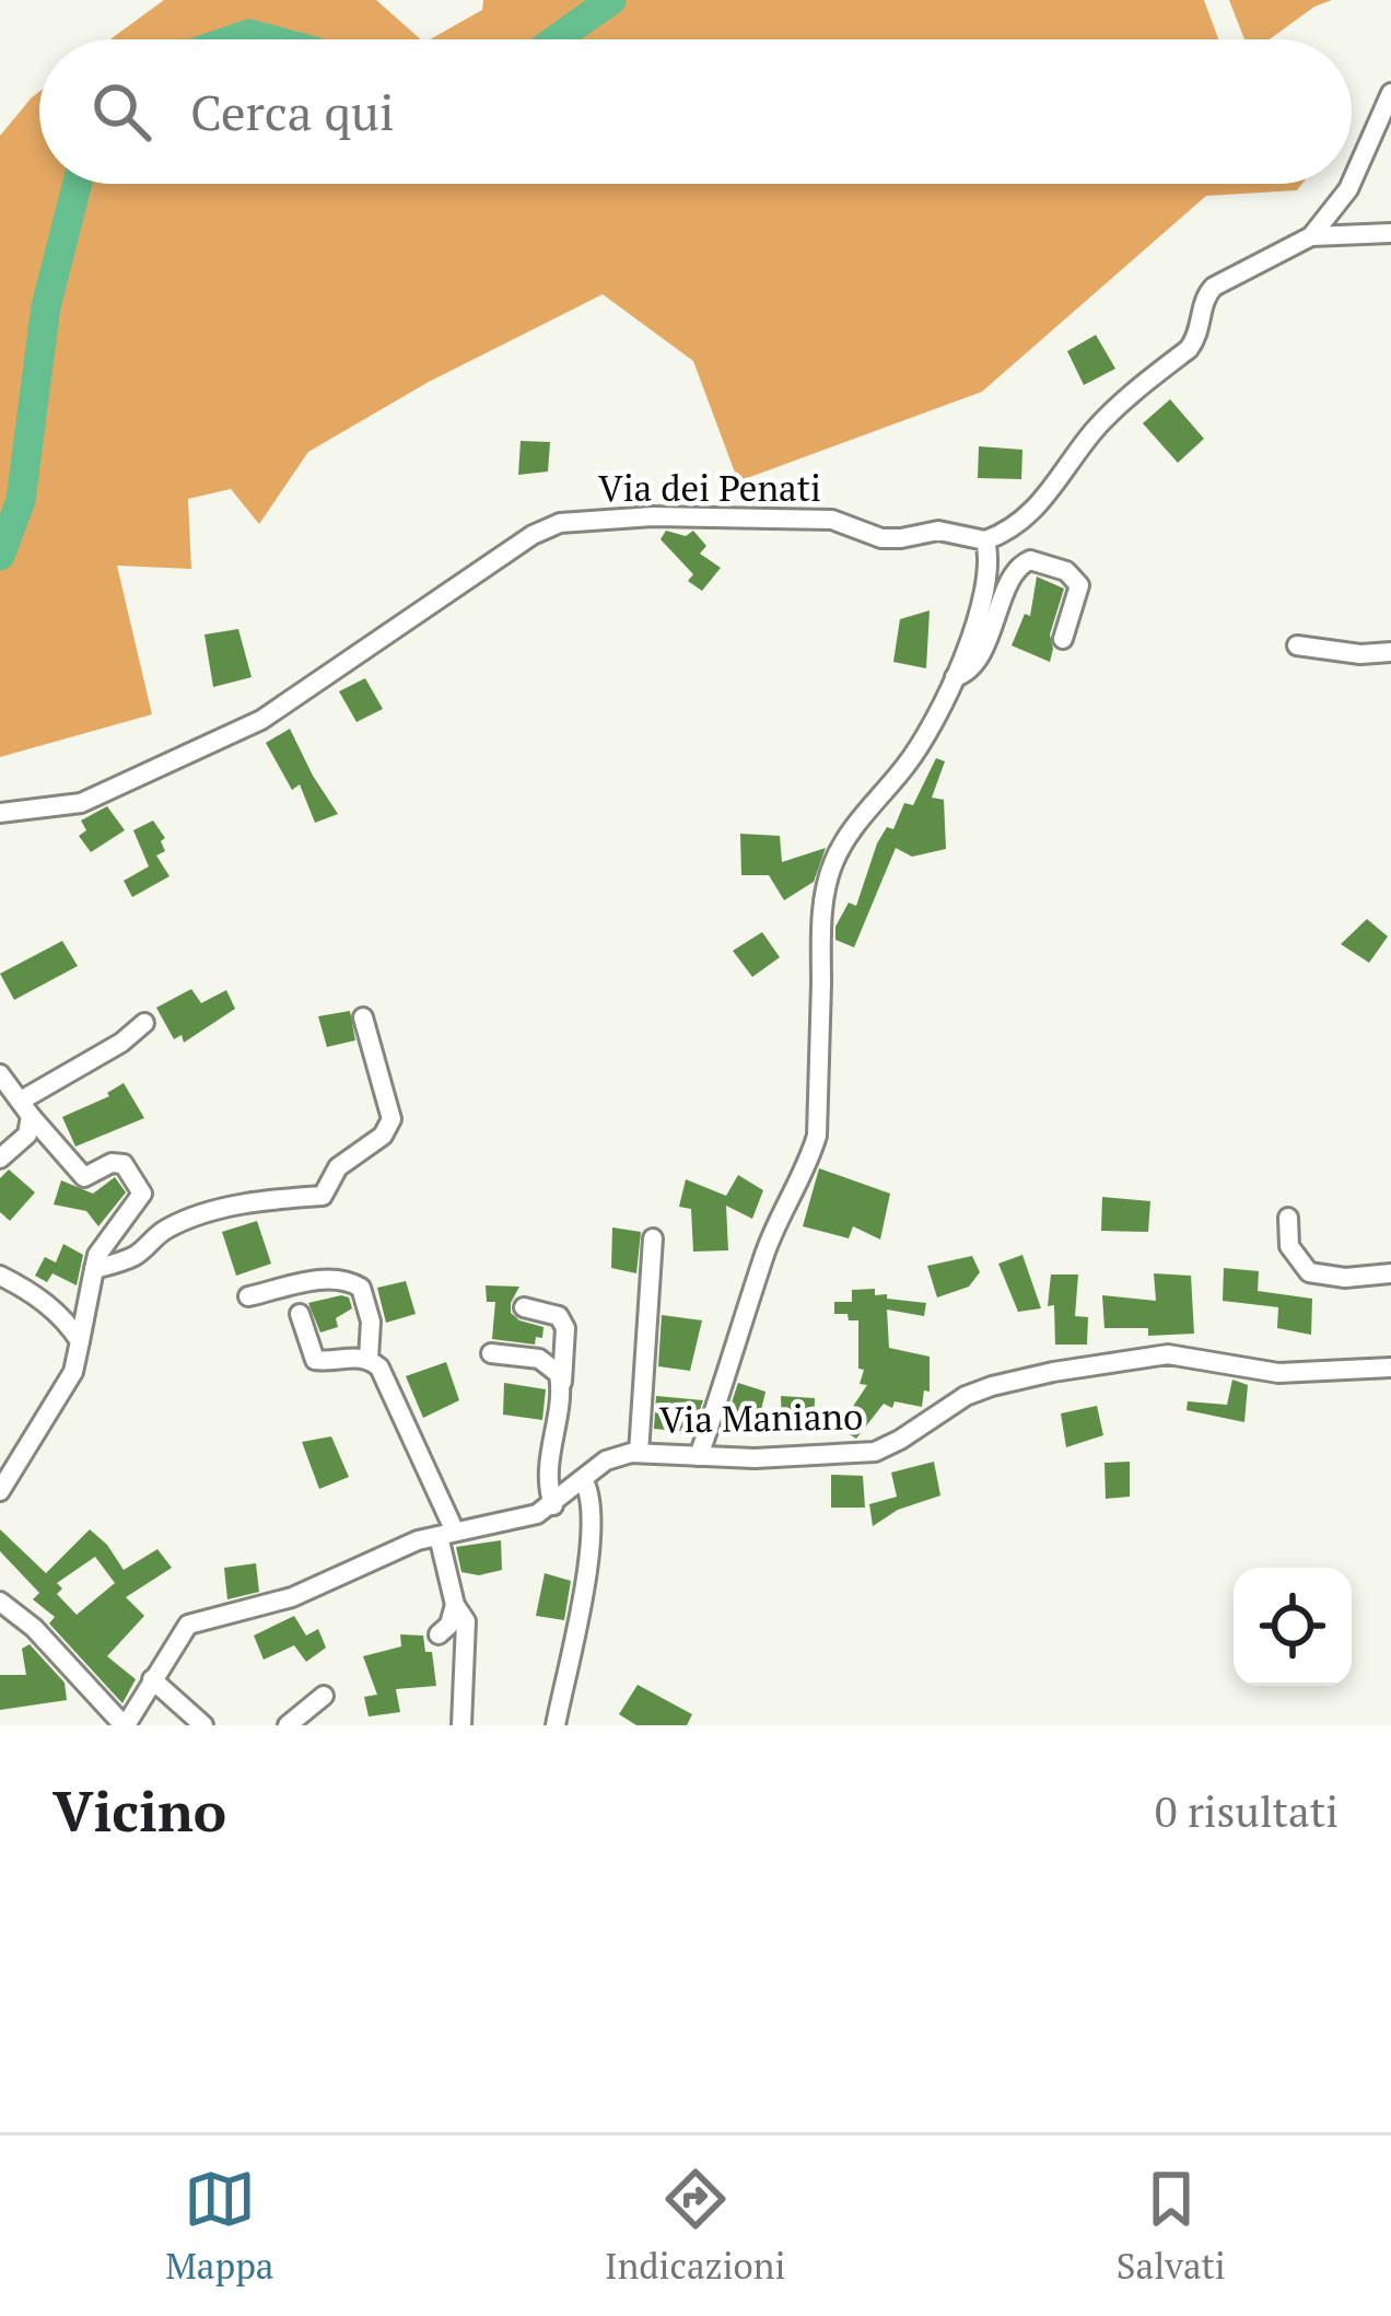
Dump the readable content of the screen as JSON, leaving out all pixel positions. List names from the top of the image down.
{
  "streets": {
    "street": ["Via dei Penati", "Via Maniano"]
  },
  "page": {
    "search": "Cerca qui",
    "heading": ["Vicino", "0 risultati"],
    "nav": ["Mappa", "Indicazioni", "Salvati"]
  }
}
